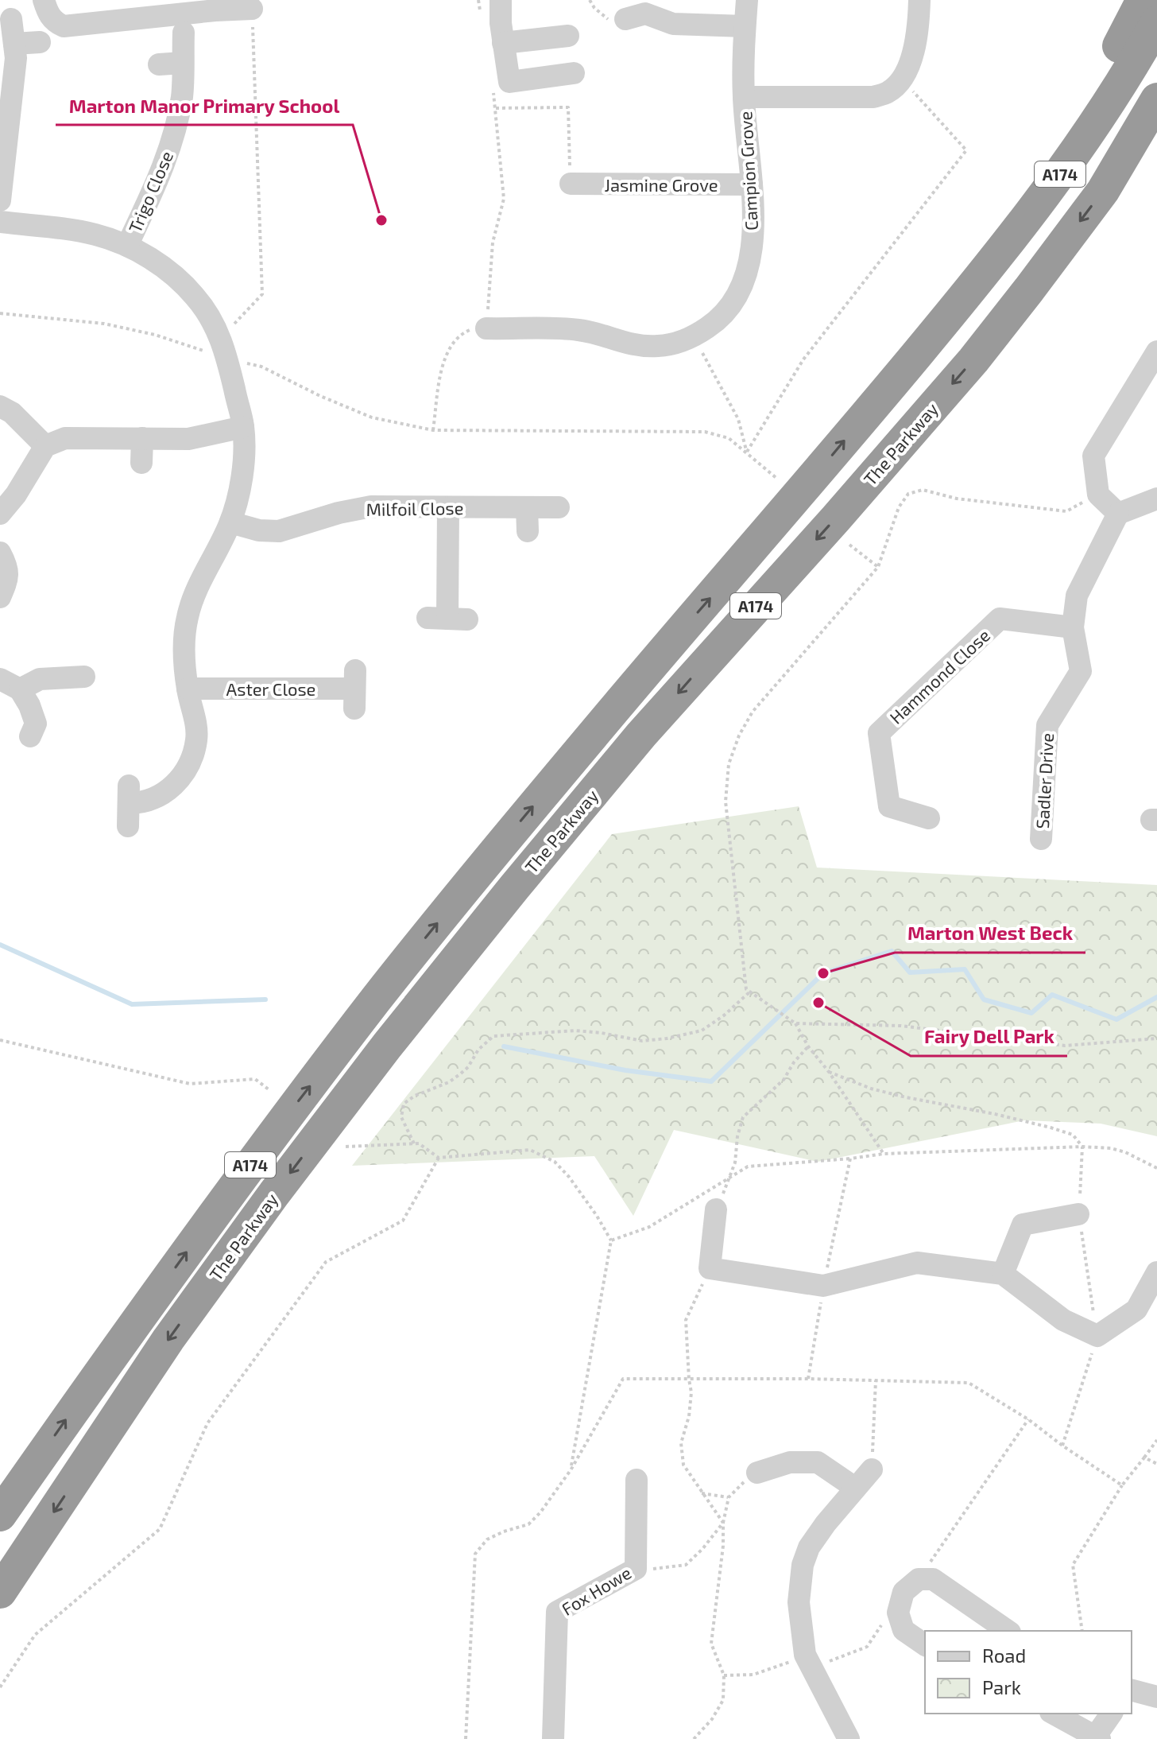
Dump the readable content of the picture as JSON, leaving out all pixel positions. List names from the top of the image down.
{
  "streets": {
    "highway": ["A174", "The Parkway"],
    "street": [
      "Campion Grove",
      "Jasmine Grove",
      "Trigo Close",
      "Milfoil Close",
      "Hammond Close",
      "Aster Close",
      "Sadler Drive",
      "Fox Howe"
    ]
  },
  "crossings": [
    ["Campion Grove", "Jasmine Grove"],
    ["A174", "The Parkway"],
    ["Hammond Close", "Sadler Drive"]
  ],
  "places": ["Marton Manor Primary School", "Marton West Beck", "Fairy Dell Park"],
  "legend": ["Road", "Park"]
}
